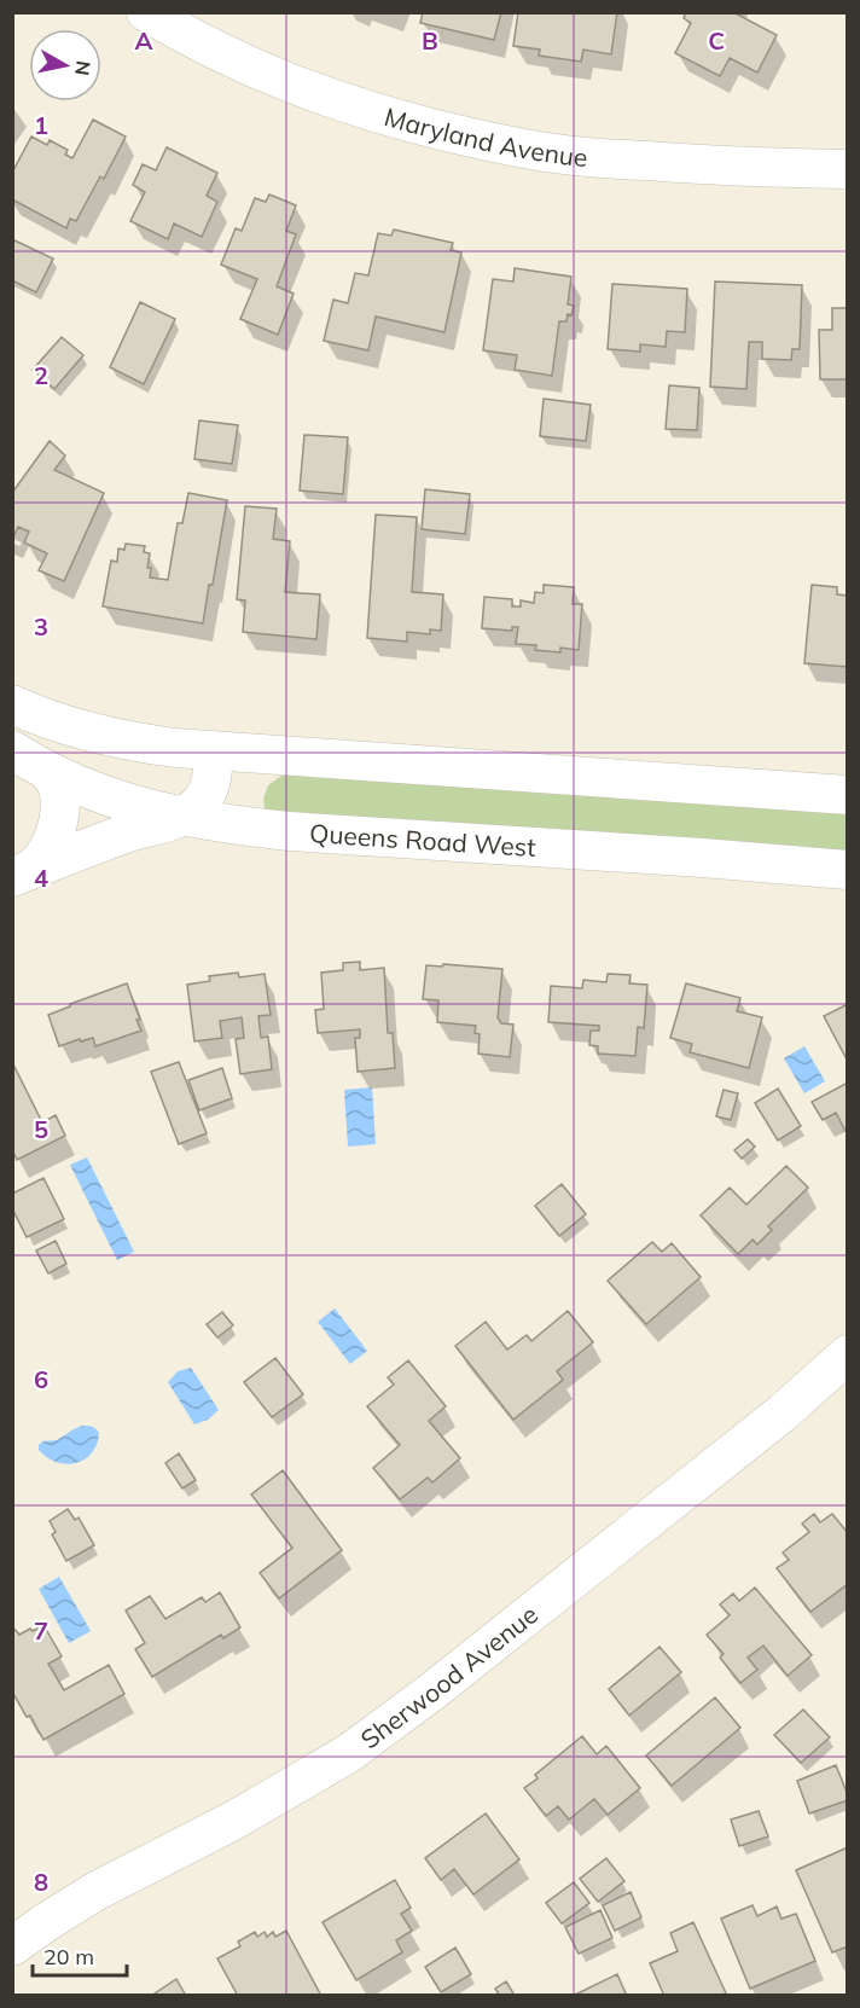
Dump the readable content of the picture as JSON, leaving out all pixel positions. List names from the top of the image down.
{
  "streets": {
    "street": ["Maryland Avenue", "Queens Road West", "Sherwood Avenue"]
  },
  "scale_bar": "20 m",
  "north": "right",
  "grid": {
    "columns": ["A", "B", "C"],
    "rows": [
      "1",
      "2",
      "3",
      "4",
      "5",
      "6",
      "7",
      "8"
    ]
  }
}
